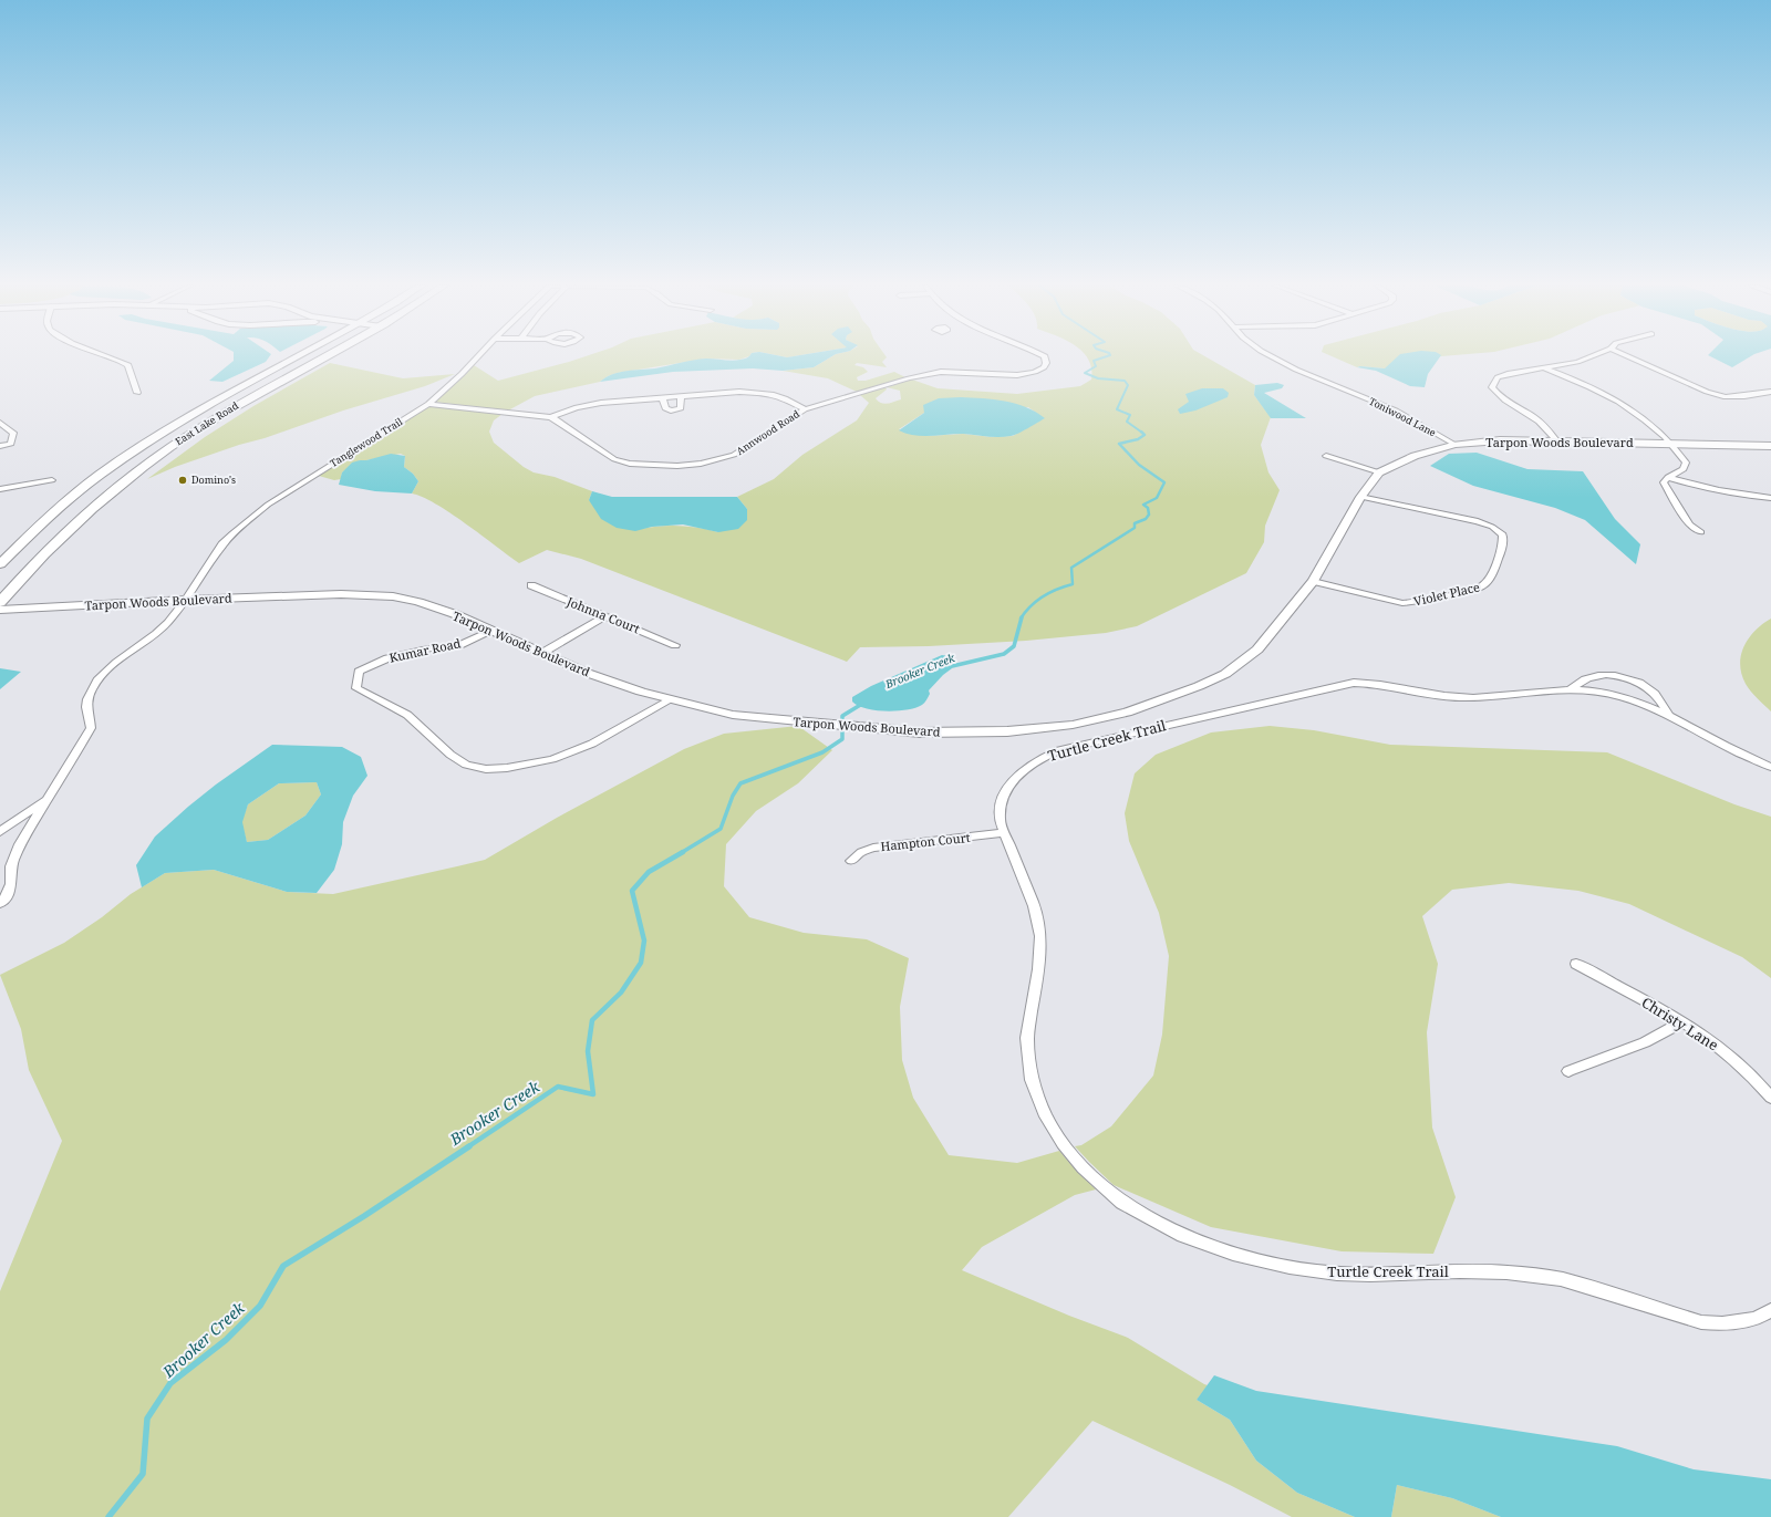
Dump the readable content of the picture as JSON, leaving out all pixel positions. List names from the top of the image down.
{
  "streets": {
    "main road": ["East Lake Road"],
    "street": [
      "Toniwood Lane",
      "Annwood Road",
      "Tanglewood Trail",
      "Tarpon Woods Boulevard",
      "Violet Place",
      "Johnna Court",
      "Kumar Road",
      "Turtle Creek Trail",
      "Hampton Court",
      "Christy Lane"
    ]
  },
  "crossings": [
    ["Toniwood Lane", "Tarpon Woods Boulevard"],
    ["Annwood Road", "Tanglewood Trail"],
    ["Tanglewood Trail", "Tarpon Woods Boulevard"],
    ["Tarpon Woods Boulevard", "Violet Place"],
    ["Tarpon Woods Boulevard", "Kumar Road"],
    ["Turtle Creek Trail", "Hampton Court"]
  ],
  "water": ["Brooker Creek"],
  "places": ["Domino's"]
}
